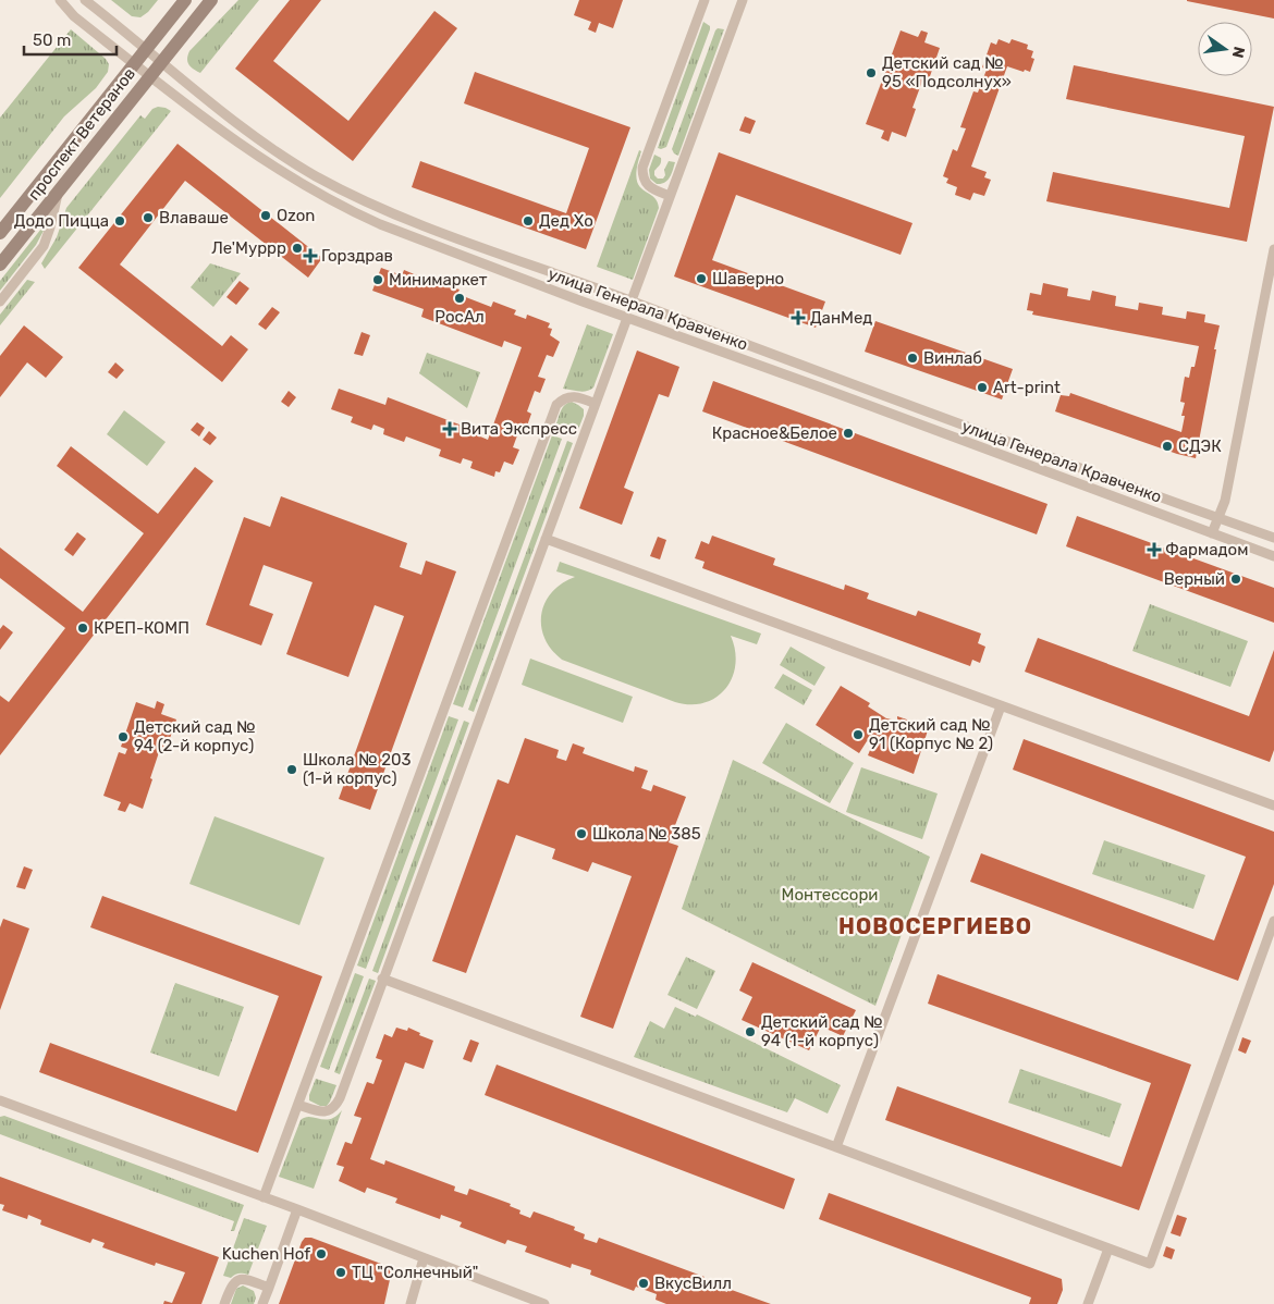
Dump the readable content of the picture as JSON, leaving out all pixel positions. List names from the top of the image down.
{
  "streets": {
    "main road": ["проспект Ветеранов"],
    "street": ["улица Генерала Кравченко"]
  },
  "crossings": [
    ["проспект Ветеранов", "улица Генерала Кравченко"]
  ],
  "districts": ["НОВОСЕРГИЕВО"],
  "parks": ["Монтессори"],
  "places": {
    "other": [
      "Детский сад № 95 «Подсолнух»",
      "Ozon",
      "Влаваше",
      "Додо Пицца",
      "Дед Хо",
      "Ле'Муррр",
      "Шаверно",
      "Минимаркет",
      "РосАл",
      "Винлаб",
      "Art-print",
      "Красное&Белое",
      "СДЭК",
      "Верный",
      "КРЕП-КОМП",
      "Детский сад № 91 (Корпус № 2)",
      "Детский сад № 94 (2-й корпус)",
      "Школа № 203 (1-й корпус)",
      "Школа № 385",
      "Детский сад № 94 (1-й корпус)",
      "Kuchen Hof",
      "ТЦ \"Солнечный\"",
      "ВкусВилл"
    ],
    "health": [
      "Горздрав",
      "ДанМед",
      "Вита Экспресс",
      "Фармадом"
    ]
  },
  "scale_bar": "50 m",
  "north": "right"
}
